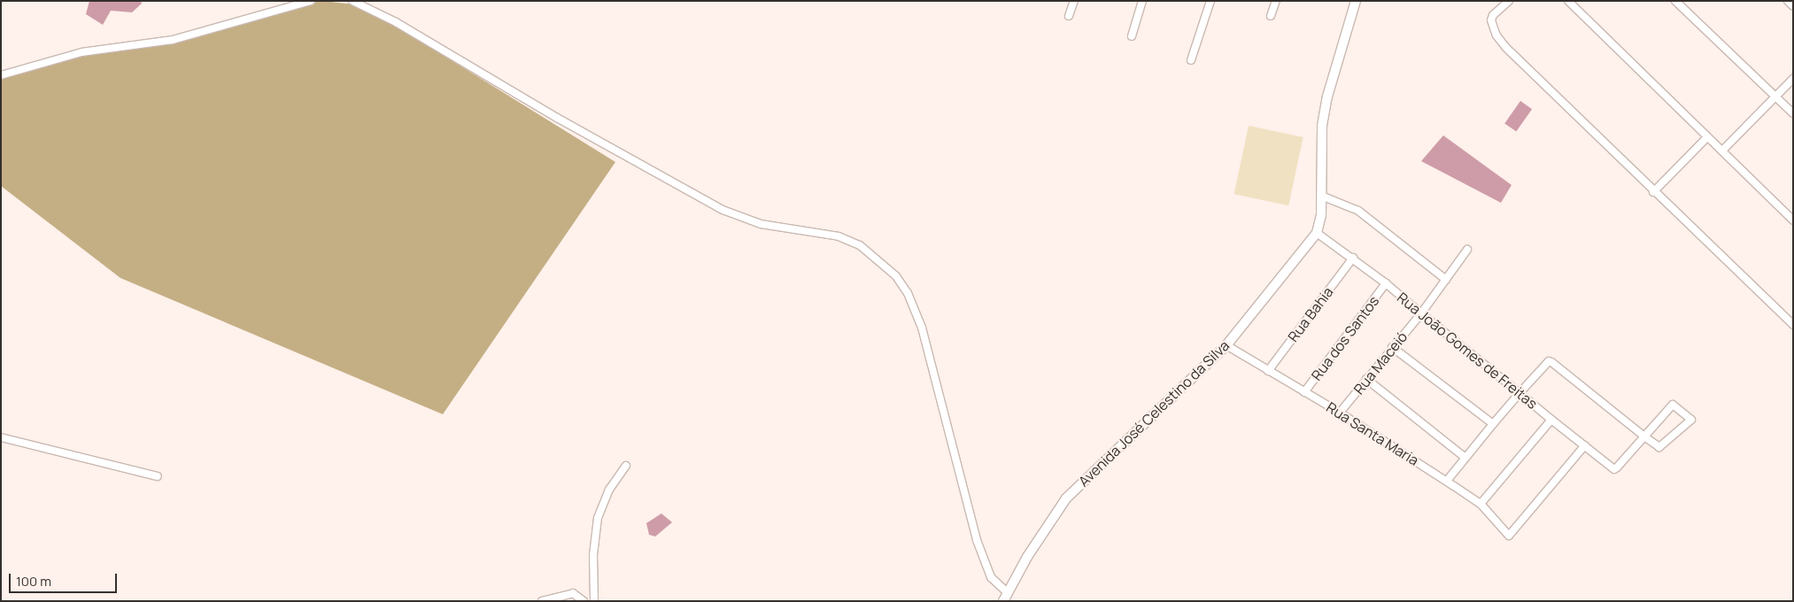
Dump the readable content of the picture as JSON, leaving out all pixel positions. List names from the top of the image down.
{
  "streets": {
    "street": [
      "Rua Bahia",
      "Rua dos Santos",
      "Rua João Gomes de Freitas",
      "Rua Maceió",
      "Avenida José Celestino da Silva",
      "Rua Santa Maria"
    ]
  },
  "crossings": [
    ["Rua Bahia", "Rua João Gomes de Freitas"],
    ["Rua Bahia", "Rua Santa Maria"],
    ["Rua dos Santos", "Rua João Gomes de Freitas"],
    ["Rua dos Santos", "Rua Santa Maria"],
    ["Rua João Gomes de Freitas", "Rua Maceió"],
    ["Rua João Gomes de Freitas", "Avenida José Celestino da Silva"],
    ["Rua João Gomes de Freitas", "Rua Santa Maria"],
    ["Rua Maceió", "Rua Santa Maria"],
    ["Avenida José Celestino da Silva", "Rua Santa Maria"]
  ],
  "scale_bar": "100 m"
}
